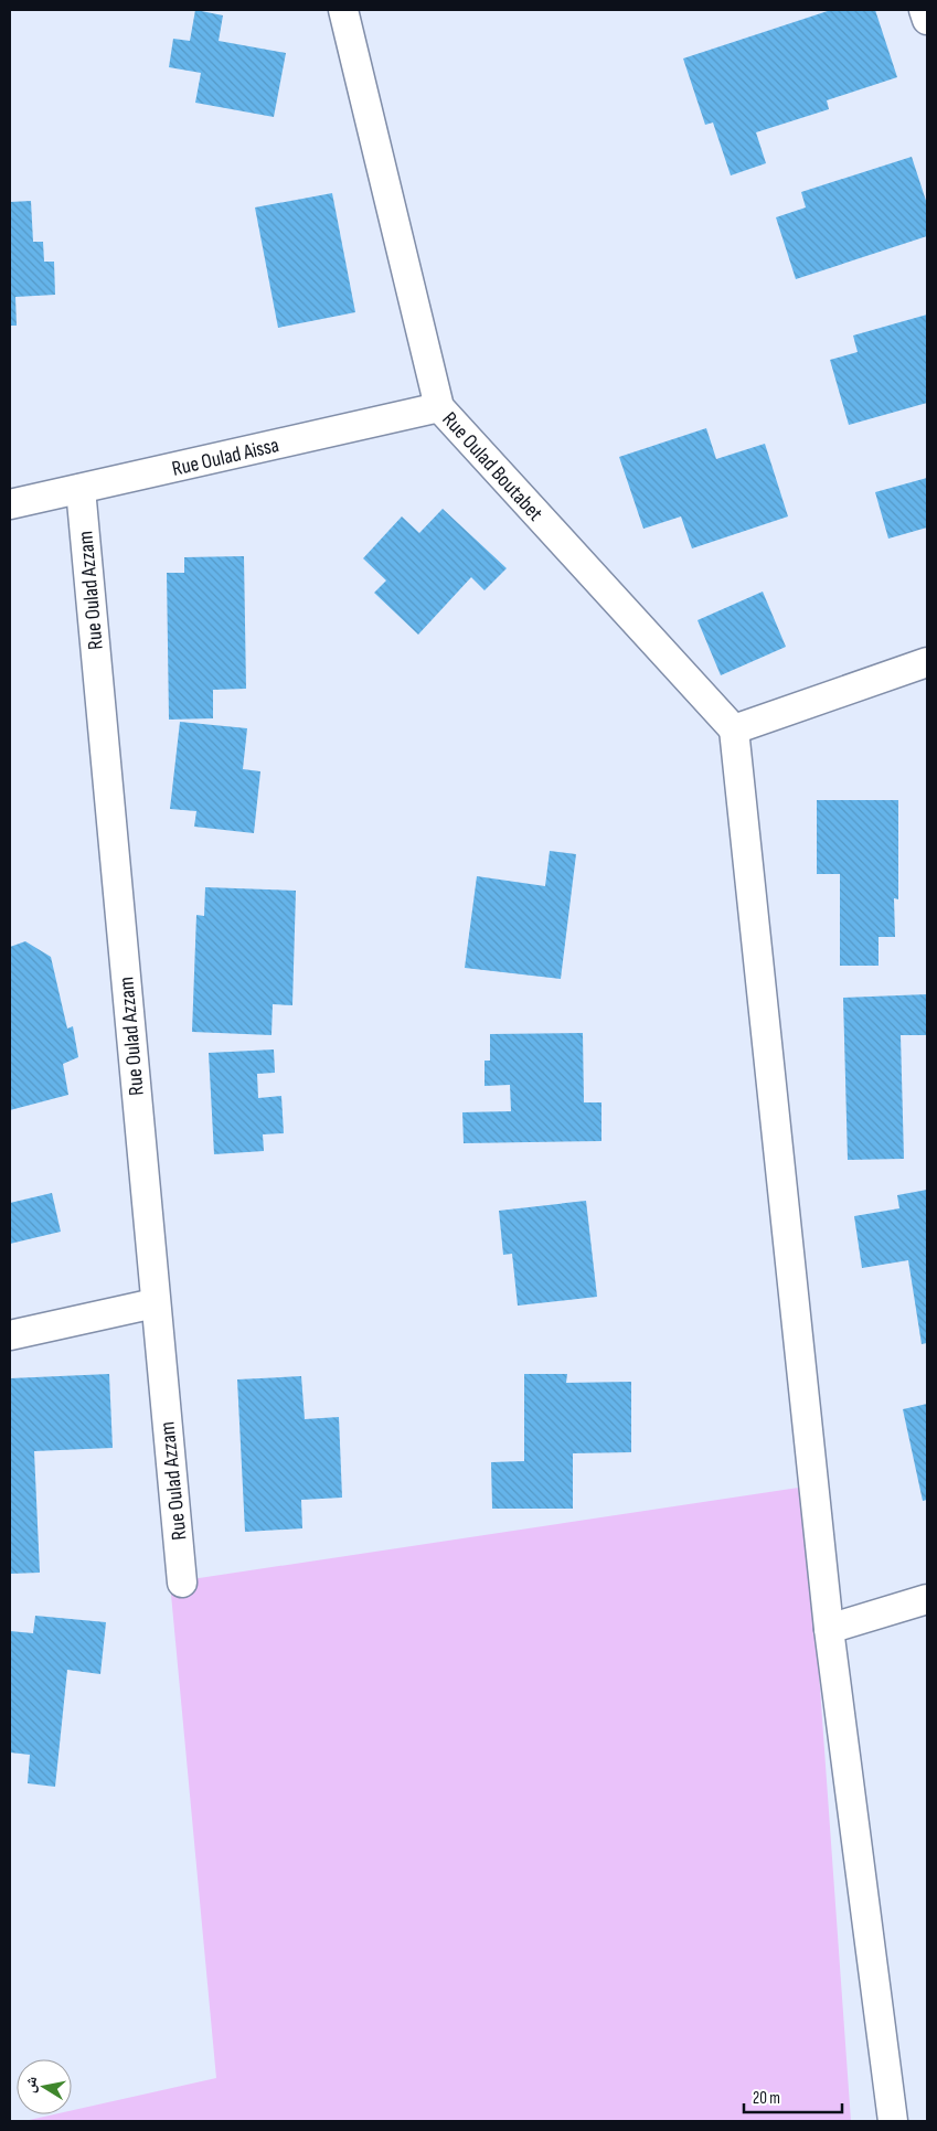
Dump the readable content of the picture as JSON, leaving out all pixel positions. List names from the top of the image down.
{
  "streets": {
    "street": ["Rue Oulad Aissa", "Rue Oulad Boutabet", "Rue Oulad Azzam"]
  },
  "crossings": [
    ["Rue Oulad Aissa", "Rue Oulad Boutabet"],
    ["Rue Oulad Aissa", "Rue Oulad Azzam"]
  ],
  "scale_bar": "20 m",
  "north": "left"
}
